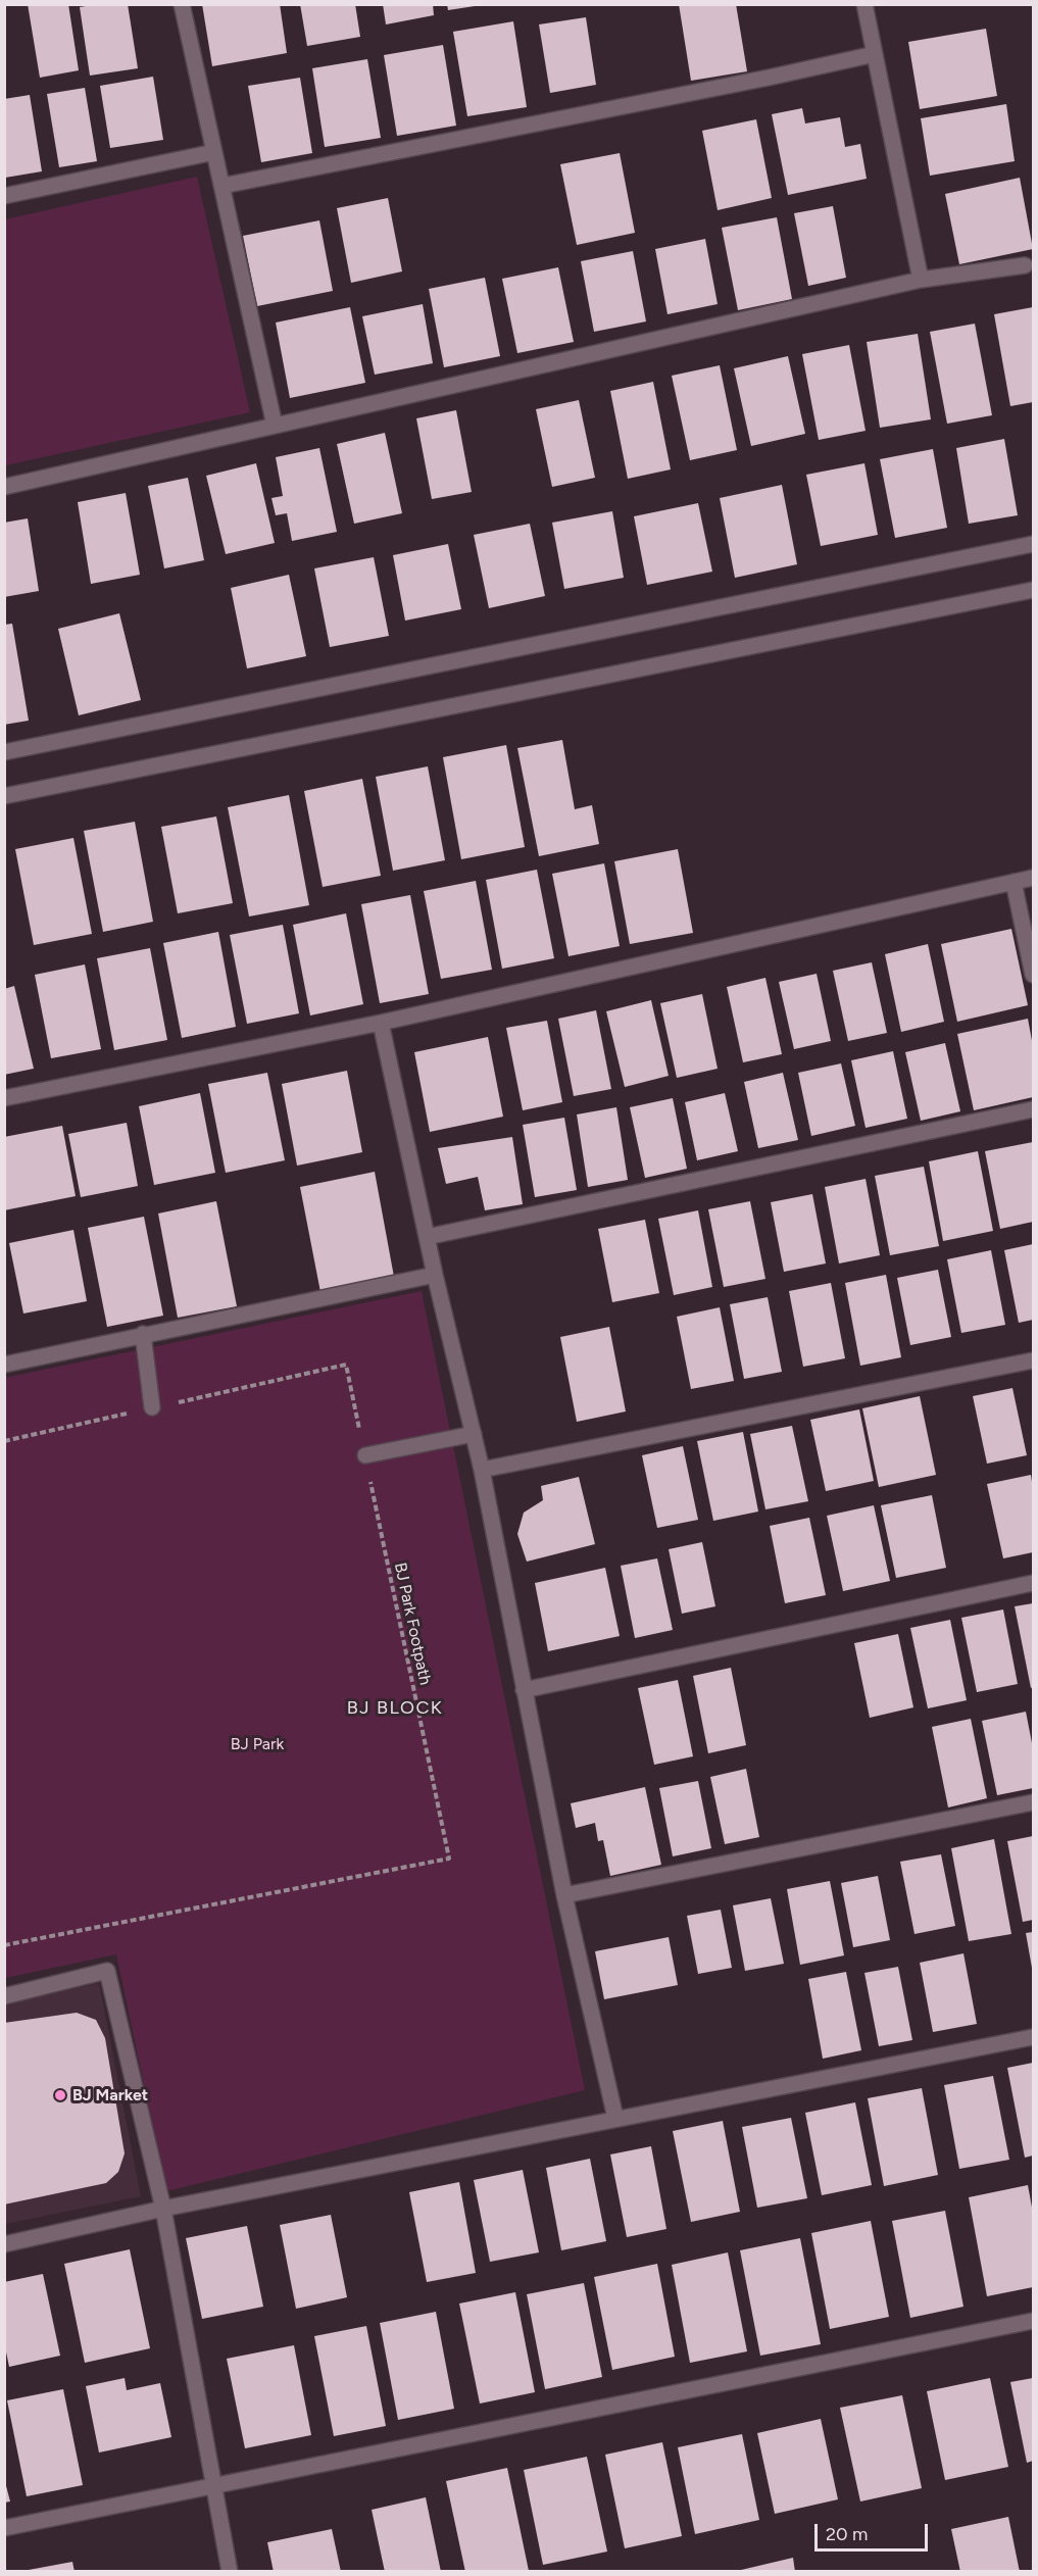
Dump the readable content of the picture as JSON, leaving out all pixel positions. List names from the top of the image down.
{
  "streets": {
    "path": ["BJ Park Footpath"]
  },
  "districts": ["BJ BLOCK"],
  "parks": ["BJ Park"],
  "places": ["BJ Market"],
  "scale_bar": "20 m"
}
